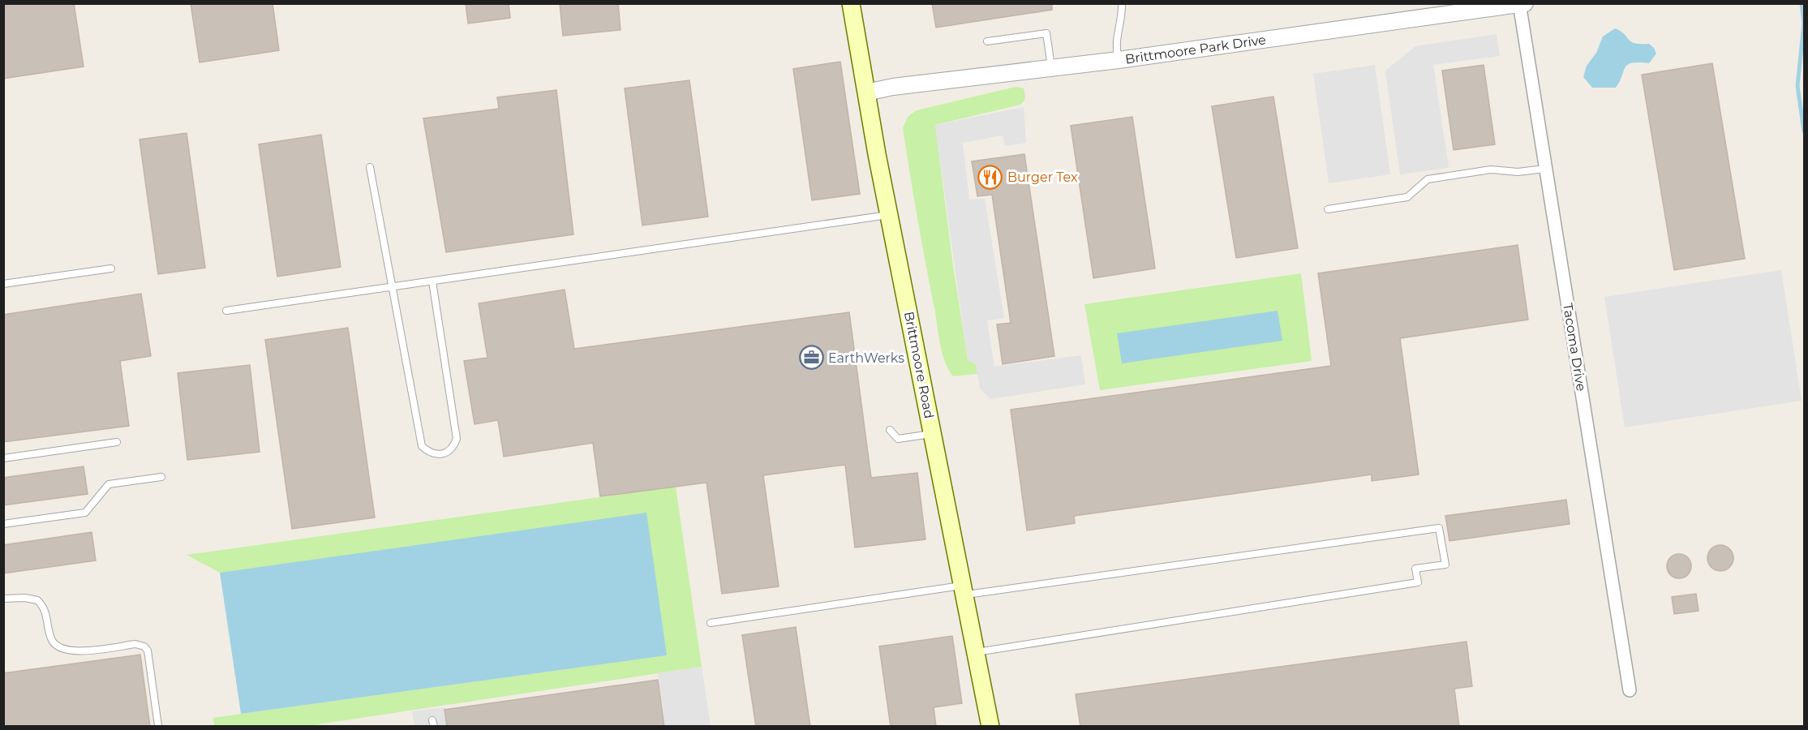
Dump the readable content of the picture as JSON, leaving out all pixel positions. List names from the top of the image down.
{
  "streets": {
    "main road": ["Brittmoore Road"],
    "street": ["Brittmoore Park Drive", "Tacoma Drive"]
  },
  "crossings": [
    ["Brittmoore Park Drive", "Tacoma Drive"],
    ["Brittmoore Park Drive", "Brittmoore Road"]
  ],
  "places": {
    "restaurant": ["Burger Tex"],
    "office": ["EarthWerks"]
  }
}
